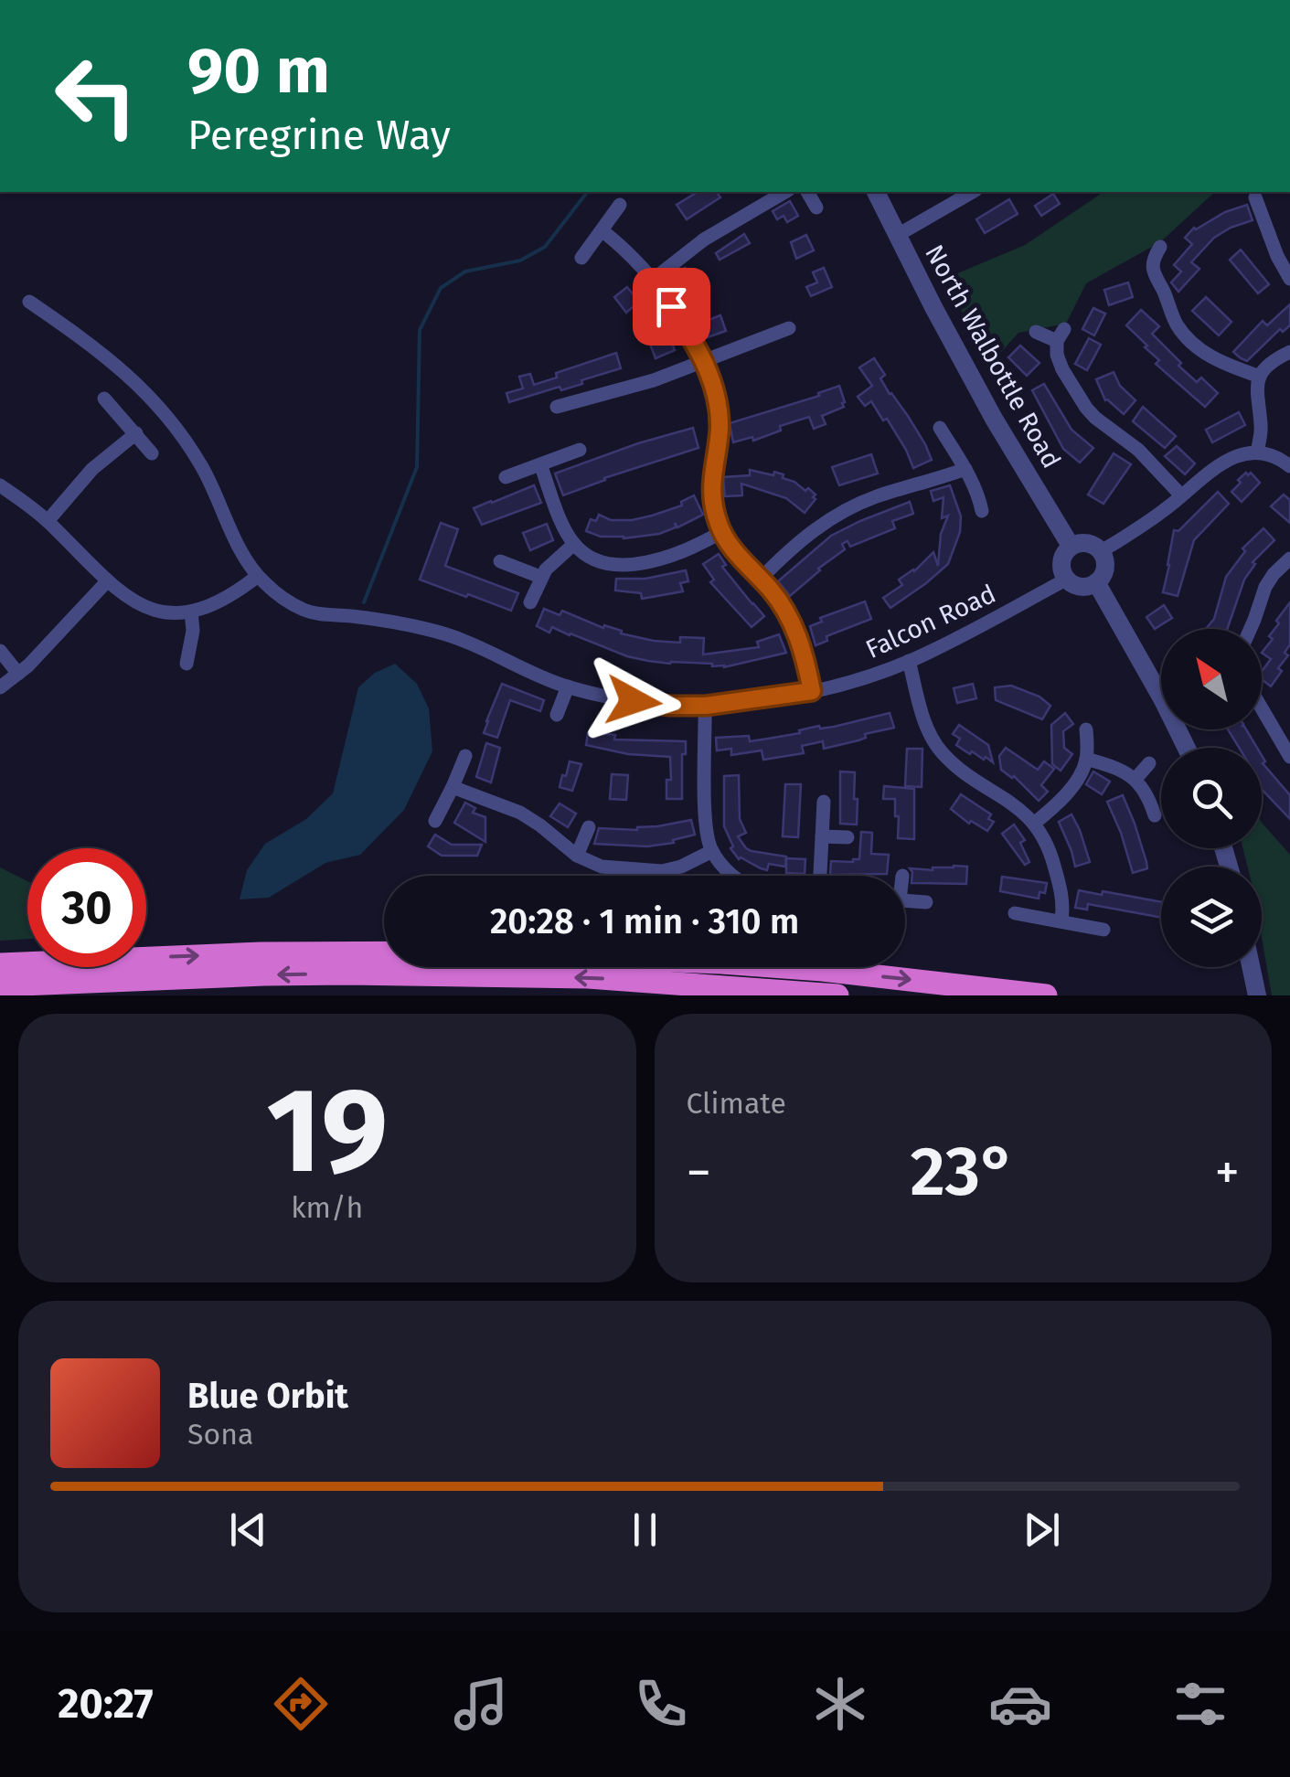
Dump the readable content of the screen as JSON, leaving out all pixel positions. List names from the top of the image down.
{
  "streets": {
    "street": ["North Walbottle Road", "Falcon Road"]
  },
  "crossings": [
    ["North Walbottle Road", "Falcon Road"]
  ],
  "north": "top left",
  "page": {
    "turn": ["90 m", "Peregrine Way"],
    "limit": "30",
    "trip": "20:28 · 1 min · 310 m",
    "tile": [
      ["19", "km/h"],
      "Climate"
    ],
    "heat": ["−", "23°", "+"],
    "song": ["Blue Orbit", "Sona"],
    "tabs": "20:27"
  }
}
